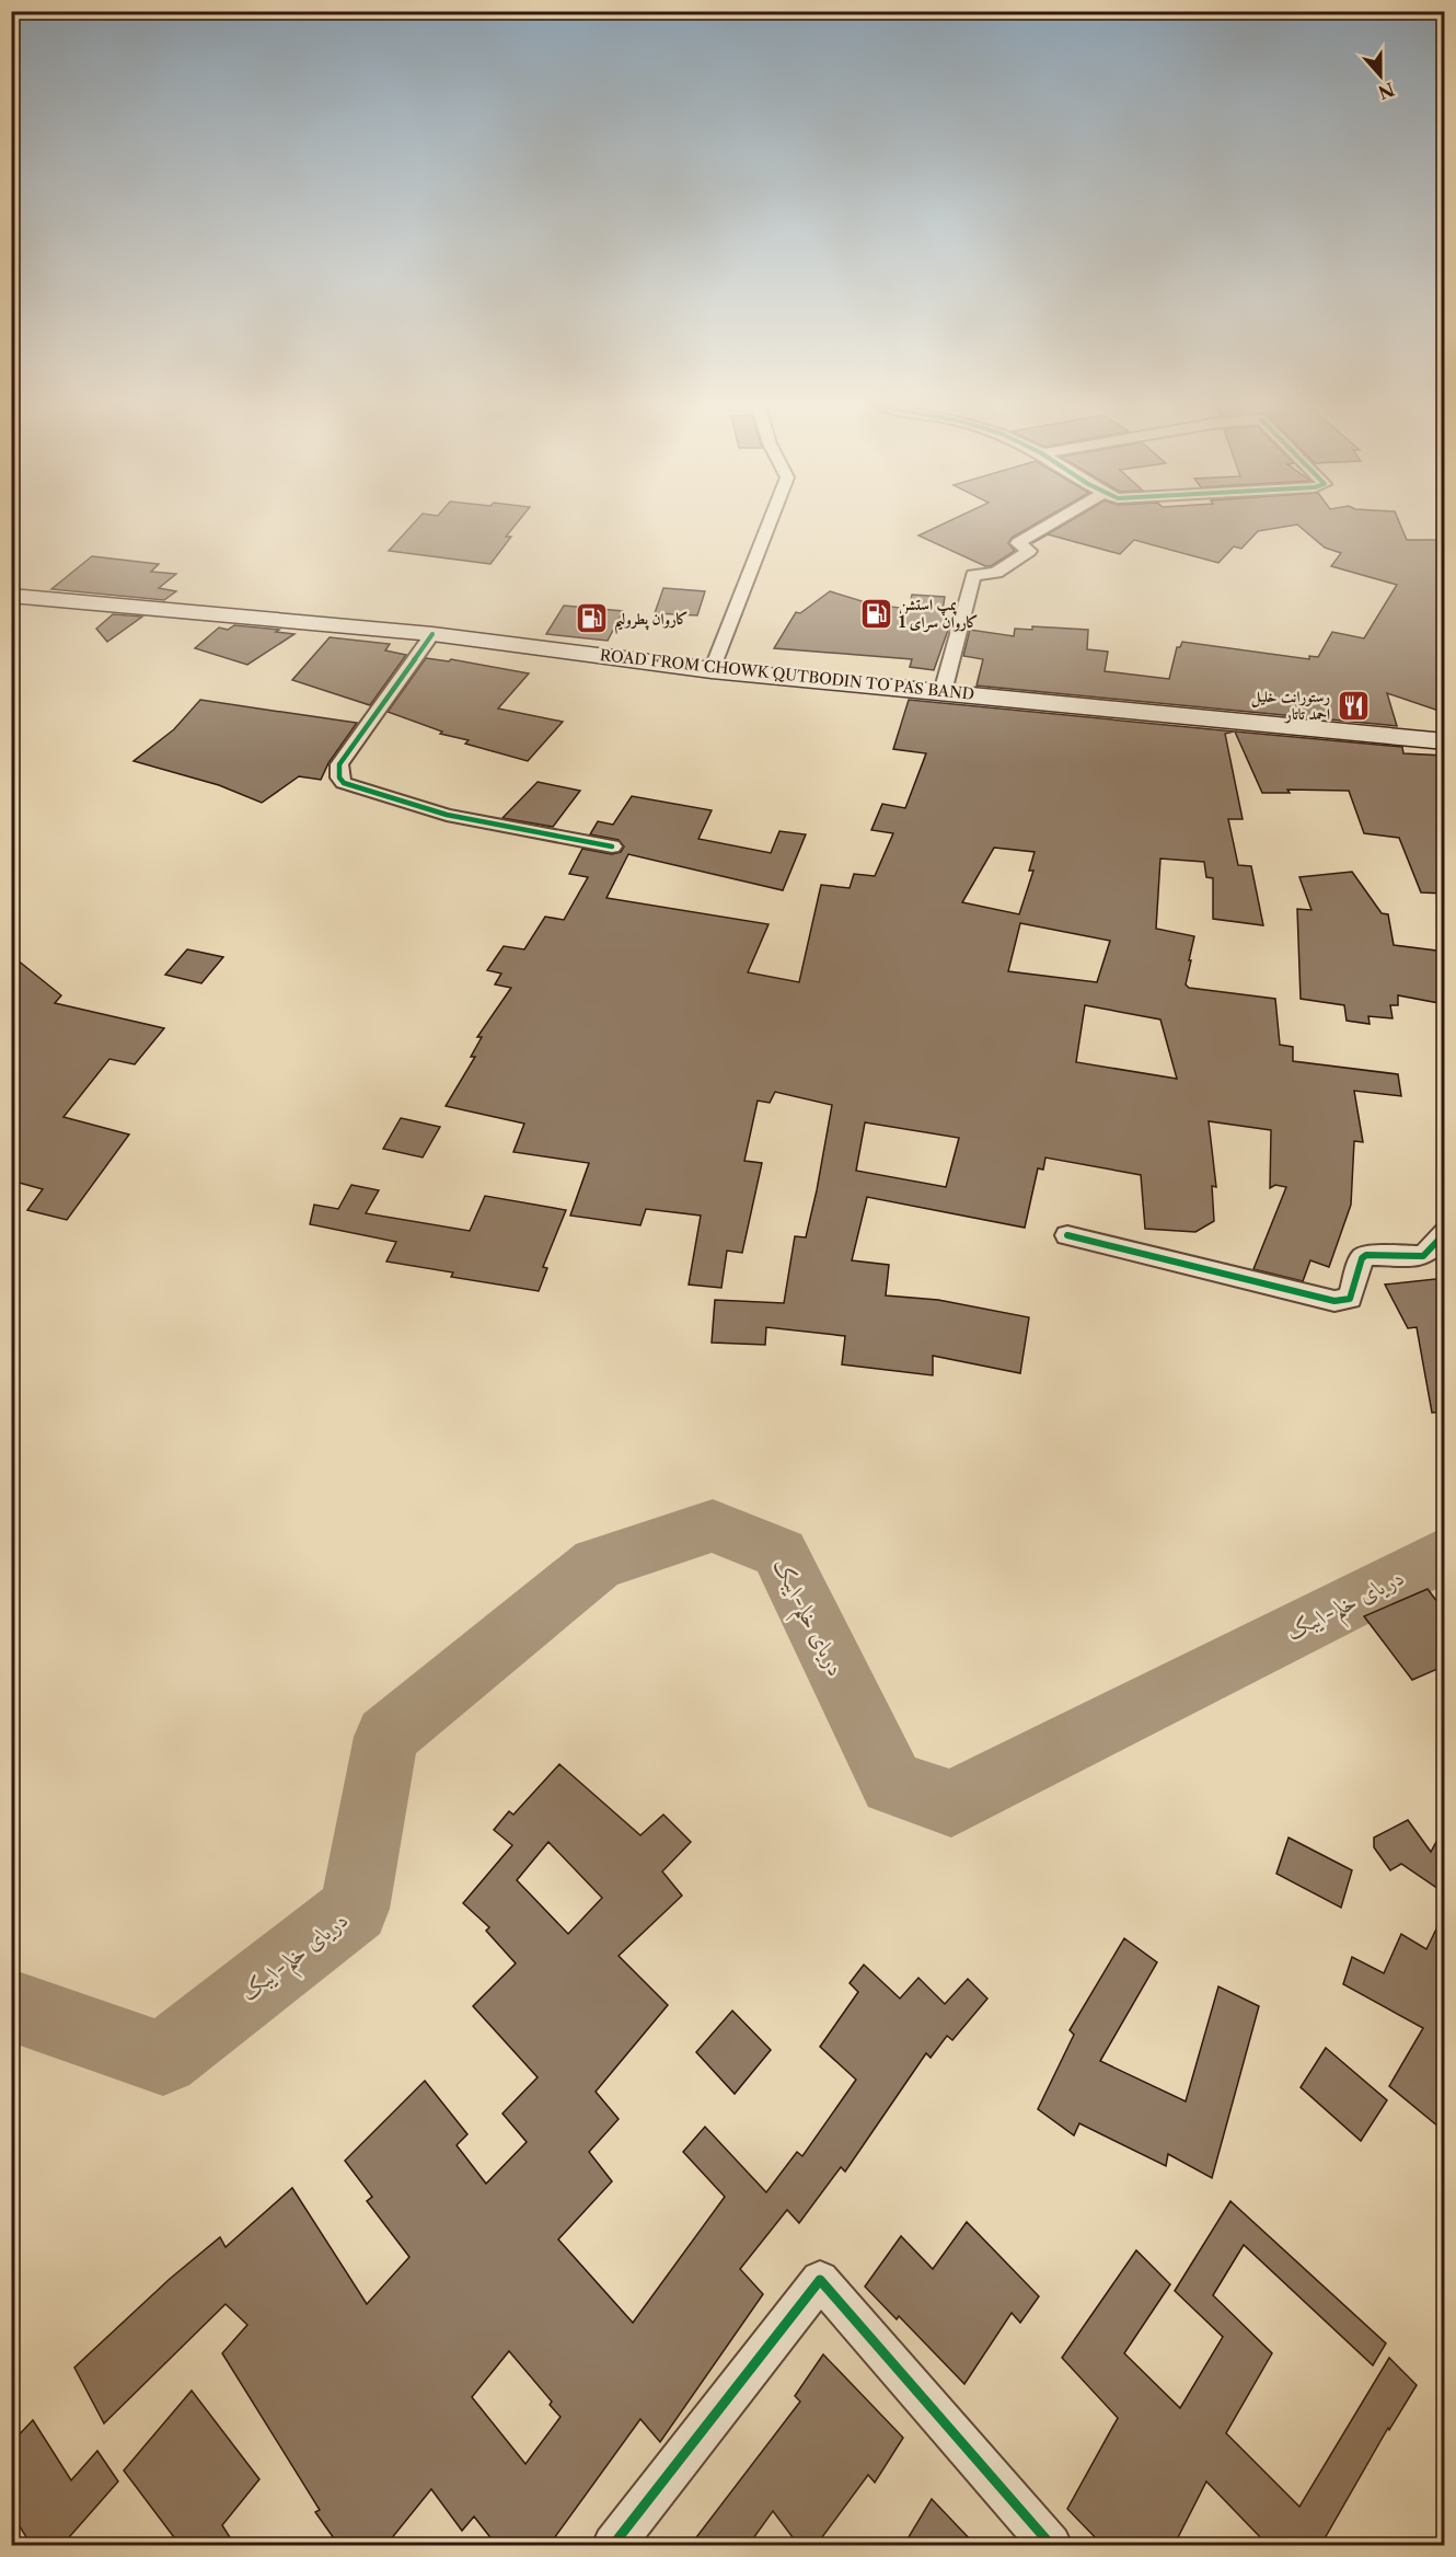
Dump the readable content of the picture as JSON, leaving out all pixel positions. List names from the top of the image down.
{
  "streets": {
    "main road": ["ROAD FROM CHOWK QUTBODIN TO PAS BAND"]
  },
  "water": ["دریای خلم-ایبک"],
  "places": {
    "fuel station": ["پمپ استشن کاروان سرای 1", "کاروان پطرولیم"],
    "restaurant": ["رستورانت خلیل احمد تاتار"]
  },
  "north": "bottom"
}
